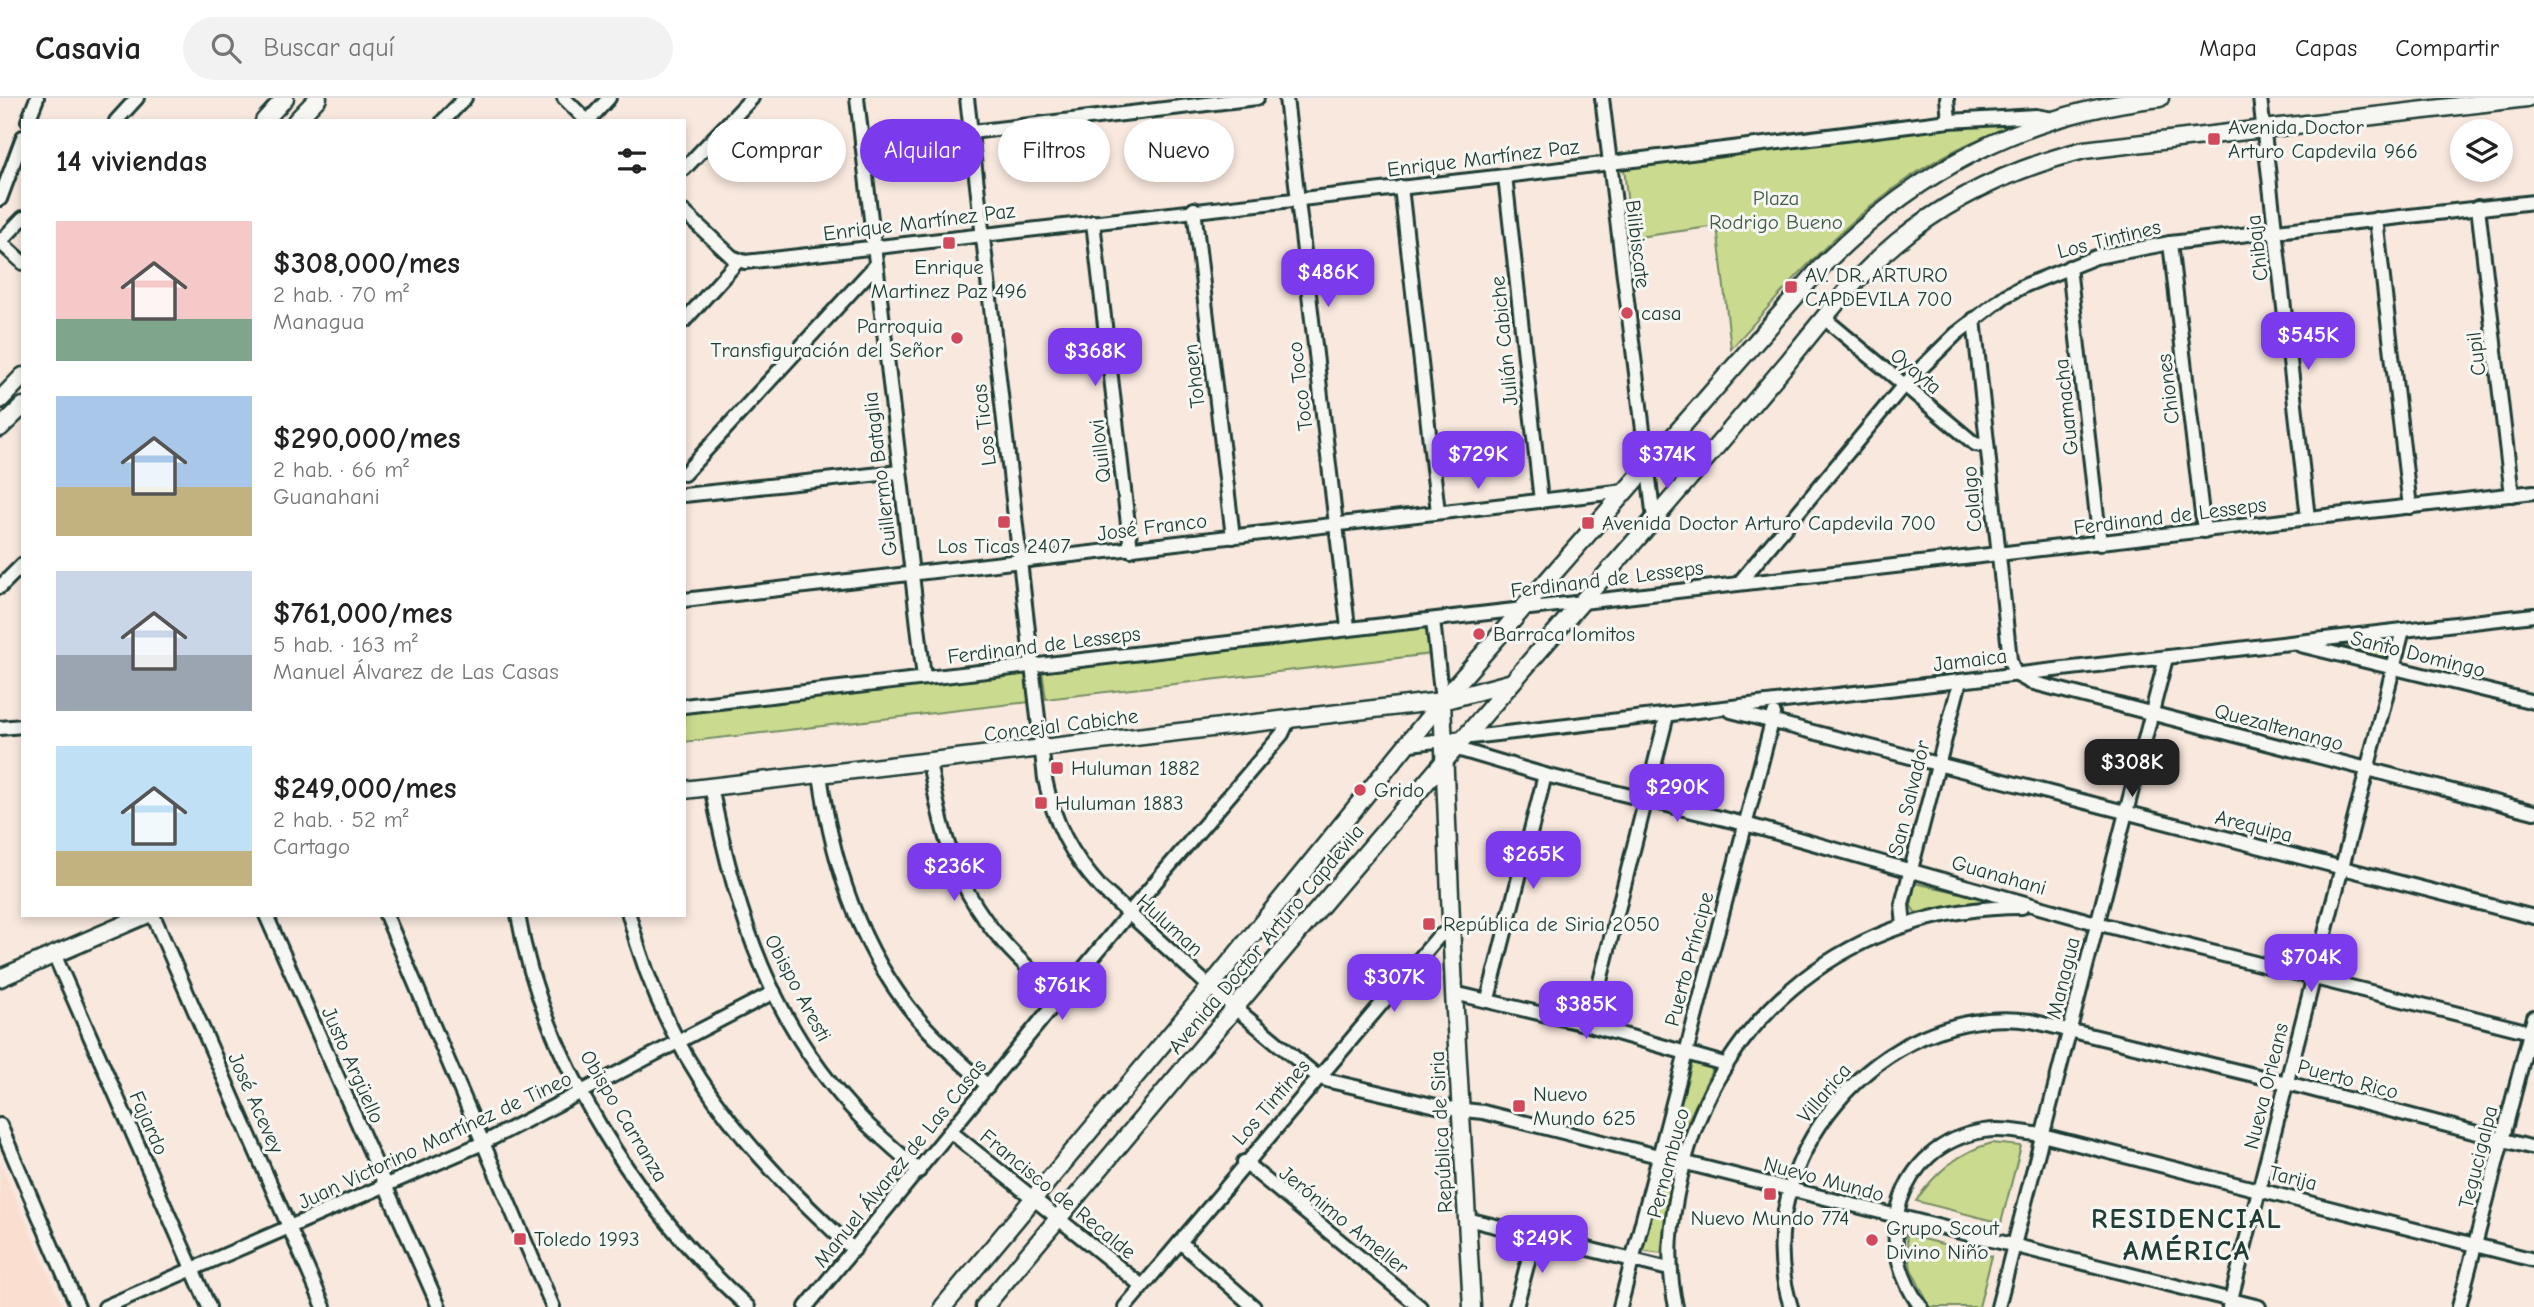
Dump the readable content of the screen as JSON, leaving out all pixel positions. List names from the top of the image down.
{
  "streets": {
    "main road": ["Concejal Cabiche", "Avenida Doctor Arturo Capdevila", "República de Siria"],
    "street": [
      "Enrique Martínez Paz",
      "Los Tintines",
      "Bilibiscate",
      "Chibaja",
      "Julián Cabiche",
      "Cupil",
      "Oyayta",
      "Tohaen",
      "Toco Toco",
      "Chiones",
      "Guamacha",
      "Los Ticas",
      "Quillovi",
      "Guillermo Bataglia",
      "Colalgo",
      "Ferdinand de Lesseps",
      "José Franco",
      "Santo Domingo",
      "Jamaica",
      "Quezaltenango",
      "San Salvador",
      "Arequipa",
      "Guanahani",
      "Huluman",
      "Puerto Príncipe",
      "Managua",
      "Obispo Aresti",
      "Justo Argüello",
      "Puerto Rico",
      "Nueva Orleans",
      "Villarica",
      "José Acevey",
      "Obispo Carranza",
      "Fajardo",
      "Juan Victorino Martínez de Tineo",
      "Tegucigalpa",
      "Manuel Álvarez de Las Casas",
      "Pernambuco",
      "Tarija",
      "Nuevo Mundo",
      "Francisco de Recalde",
      "Jerónimo Ameller"
    ]
  },
  "crossings": [
    ["Enrique Martínez Paz", "Bilibiscate"],
    ["Enrique Martínez Paz", "Julián Cabiche"],
    ["Enrique Martínez Paz", "Tohaen"],
    ["Enrique Martínez Paz", "Toco Toco"],
    ["Enrique Martínez Paz", "Los Ticas"],
    ["Enrique Martínez Paz", "Quillovi"],
    ["Enrique Martínez Paz", "Guillermo Bataglia"],
    ["Enrique Martínez Paz", "Avenida Doctor Arturo Capdevila"],
    ["Los Tintines", "Chibaja"],
    ["Los Tintines", "Cupil"],
    ["Los Tintines", "Oyayta"],
    ["Los Tintines", "Chiones"],
    ["Los Tintines", "Guamacha"],
    ["Los Tintines", "Colalgo"],
    ["Los Tintines", "Ferdinand de Lesseps"],
    ["Los Tintines", "Huluman"],
    ["Los Tintines", "República de Siria"],
    ["Los Tintines", "Francisco de Recalde"],
    ["Los Tintines", "Jerónimo Ameller"],
    ["Bilibiscate", "Avenida Doctor Arturo Capdevila"],
    ["Chibaja", "Ferdinand de Lesseps"],
    ["Chibaja", "Avenida Doctor Arturo Capdevila"],
    ["Julián Cabiche", "José Franco"],
    ["Cupil", "Ferdinand de Lesseps"],
    ["Oyayta", "Colalgo"],
    ["Oyayta", "Avenida Doctor Arturo Capdevila"],
    ["Tohaen", "José Franco"],
    ["Toco Toco", "Ferdinand de Lesseps"],
    ["Toco Toco", "José Franco"],
    ["Chiones", "Ferdinand de Lesseps"],
    ["Guamacha", "Ferdinand de Lesseps"],
    ["Los Ticas", "Ferdinand de Lesseps"],
    ["Los Ticas", "José Franco"],
    ["Los Ticas", "Concejal Cabiche"],
    ["Los Ticas", "Huluman"],
    ["Quillovi", "José Franco"],
    ["Guillermo Bataglia", "Ferdinand de Lesseps"],
    ["Guillermo Bataglia", "José Franco"],
    ["Colalgo", "Ferdinand de Lesseps"],
    ["Colalgo", "Jamaica"],
    ["Colalgo", "Quezaltenango"],
    ["Ferdinand de Lesseps", "Avenida Doctor Arturo Capdevila"],
    ["Ferdinand de Lesseps", "República de Siria"],
    ["José Franco", "Avenida Doctor Arturo Capdevila"],
    ["Santo Domingo", "Jamaica"],
    ["Santo Domingo", "Nueva Orleans"],
    ["Jamaica", "Quezaltenango"],
    ["Jamaica", "San Salvador"],
    ["Jamaica", "Arequipa"],
    ["Jamaica", "Guanahani"],
    ["Jamaica", "Avenida Doctor Arturo Capdevila"],
    ["Jamaica", "Puerto Príncipe"],
    ["Jamaica", "Managua"],
    ["Jamaica", "Nueva Orleans"],
    ["Jamaica", "República de Siria"],
    ["Concejal Cabiche", "Huluman"],
    ["Concejal Cabiche", "Avenida Doctor Arturo Capdevila"],
    ["Concejal Cabiche", "Obispo Aresti"],
    ["Concejal Cabiche", "República de Siria"],
    ["Concejal Cabiche", "Manuel Álvarez de Las Casas"],
    ["Quezaltenango", "Managua"],
    ["Quezaltenango", "Nueva Orleans"],
    ["San Salvador", "Arequipa"],
    ["San Salvador", "Guanahani"],
    ["San Salvador", "Pernambuco"],
    ["Arequipa", "Puerto Príncipe"],
    ["Arequipa", "Managua"],
    ["Arequipa", "Nueva Orleans"],
    ["Guanahani", "Avenida Doctor Arturo Capdevila"],
    ["Guanahani", "Puerto Príncipe"],
    ["Guanahani", "Managua"],
    ["Guanahani", "Nueva Orleans"],
    ["Guanahani", "República de Siria"],
    ["Guanahani", "Tegucigalpa"],
    ["Guanahani", "Pernambuco"],
    ["Huluman", "Avenida Doctor Arturo Capdevila"],
    ["Huluman", "República de Siria"],
    ["Huluman", "Manuel Álvarez de Las Casas"],
    ["Huluman", "Nuevo Mundo"],
    ["Avenida Doctor Arturo Capdevila", "República de Siria"],
    ["Avenida Doctor Arturo Capdevila", "Francisco de Recalde"],
    ["Puerto Príncipe", "Nuevo Mundo"],
    ["Managua", "Puerto Rico"],
    ["Managua", "Villarica"],
    ["Managua", "Tarija"],
    ["Managua", "Nuevo Mundo"],
    ["Obispo Aresti", "Juan Victorino Martínez de Tineo"],
    ["Obispo Aresti", "Manuel Álvarez de Las Casas"],
    ["Justo Argüello", "Juan Victorino Martínez de Tineo"],
    ["Puerto Rico", "Nueva Orleans"],
    ["Puerto Rico", "Villarica"],
    ["Puerto Rico", "Tegucigalpa"],
    ["Nueva Orleans", "Tarija"],
    ["Nueva Orleans", "Nuevo Mundo"],
    ["Villarica", "Nuevo Mundo"],
    ["José Acevey", "Juan Victorino Martínez de Tineo"],
    ["Obispo Carranza", "Juan Victorino Martínez de Tineo"],
    ["Fajardo", "Juan Victorino Martínez de Tineo"],
    ["República de Siria", "Nuevo Mundo"],
    ["Tegucigalpa", "Tarija"],
    ["Manuel Álvarez de Las Casas", "Francisco de Recalde"],
    ["Pernambuco", "Nuevo Mundo"],
    ["Tarija", "Nuevo Mundo"]
  ],
  "districts": ["RESIDENCIAL AMÉRICA"],
  "parks": ["Plaza Rodrigo Bueno"],
  "places": {
    "transit": [
      "Avenida Doctor Arturo Capdevila 966",
      "Enrique Martinez Paz 496",
      "AV. DR. ARTURO CAPDEVILA 700",
      "Los Ticas 2407",
      "Avenida Doctor Arturo Capdevila 700",
      "Huluman 1882",
      "Huluman 1883",
      "República de Siria 2050",
      "Nuevo Mundo 625",
      "Nuevo Mundo 774",
      "Toledo 1993"
    ],
    "other": [
      "casa",
      "Parroquia Transfiguración del Señor",
      "Barraca lomitos",
      "Grido",
      "Grupo Scout Divino Niño"
    ]
  },
  "page": {
    "header": "Casavia",
    "search": "Buscar aquí",
    "nav": ["Mapa", "Capas", "Compartir"],
    "chip": [
      "Comprar",
      "Alquilar",
      "Filtros",
      "Nuevo"
    ],
    "heading": "14 viviendas",
    "list": [
      {
        "name": "$308,000/mes",
        "note": "2 hab. · 70 m² · Managua"
      },
      {
        "name": "$290,000/mes",
        "note": "2 hab. · 66 m² · Guanahani"
      },
      {
        "name": "$761,000/mes",
        "note": "5 hab. · 163 m² · Manuel Álvarez de Las Casas"
      },
      {
        "name": "$249,000/mes",
        "note": "2 hab. · 52 m² · Cartago"
      }
    ],
    "price": [
      "$486K",
      "$545K",
      "$368K",
      "$729K",
      "$374K",
      "$308K",
      "$290K",
      "$265K",
      "$236K",
      "$704K",
      "$307K",
      "$761K",
      "$385K",
      "$249K"
    ]
  }
}
